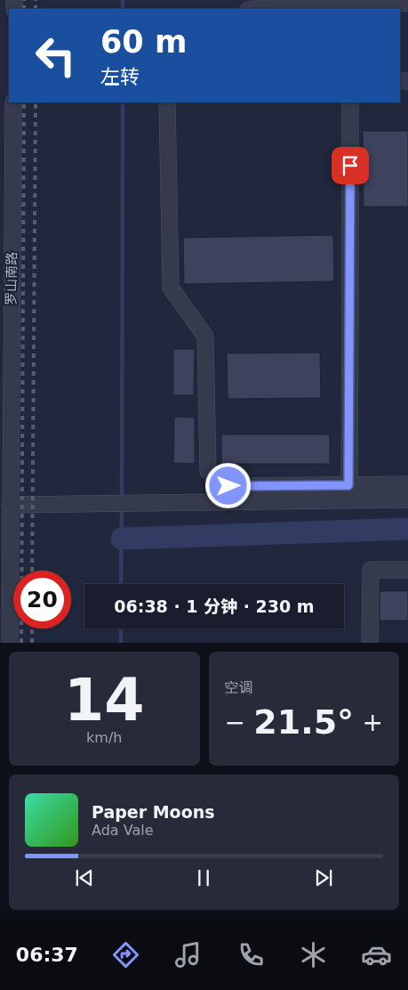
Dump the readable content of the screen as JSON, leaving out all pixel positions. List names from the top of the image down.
{
  "streets": {
    "street": ["罗山南路"]
  },
  "page": {
    "turn": ["60 m", "左转"],
    "limit": "20",
    "trip": "06:38 · 1 分钟 · 230 m",
    "tile": [
      ["14", "km/h"],
      "空调"
    ],
    "heat": ["−", "21.5°", "+"],
    "song": ["Paper Moons", "Ada Vale"],
    "tabs": "06:37"
  }
}
